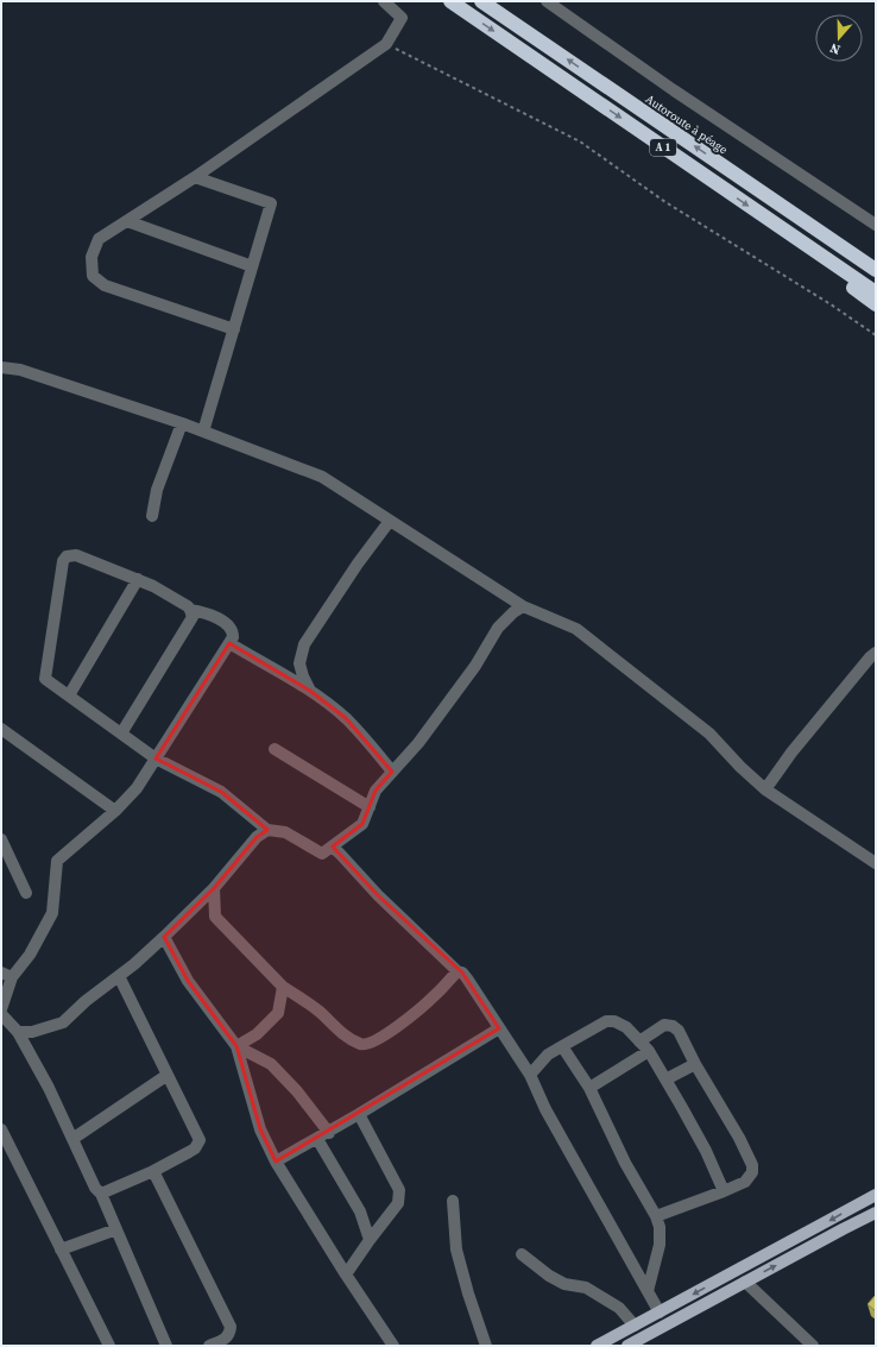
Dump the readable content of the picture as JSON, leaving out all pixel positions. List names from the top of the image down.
{
  "streets": {
    "highway": ["Autoroute à péage", "A 1"]
  },
  "north": "bottom"
}
